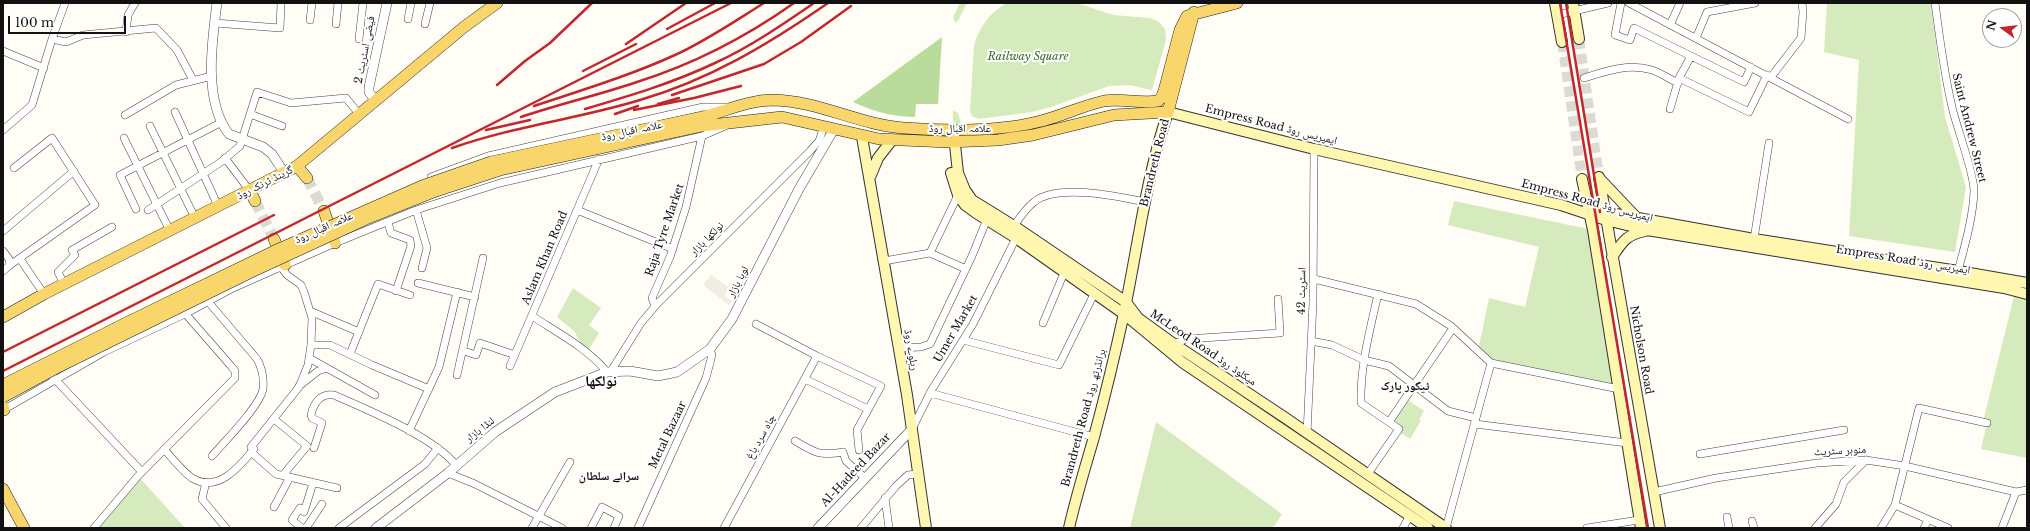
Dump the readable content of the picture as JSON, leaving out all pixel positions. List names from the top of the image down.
{
  "streets": {
    "main road": [
      "Empress Road ایمپریس روڈ",
      "علامہ اقبال روڈ",
      "Brandreth Road",
      "گرینڈ ٹرنک روڈ",
      "McLeod Road میکلوڈ روڈ",
      "ریلوے روڈ",
      "Nicholson Road",
      "Brandreth Road برانڈرتھ روڈ"
    ],
    "street": [
      "فیضی اسٹریٹ 2",
      "Saint Andrew Street",
      "Raja Tyre Market",
      "نولکھا بازار",
      "Aslam Khan Road",
      "لوہا بازار",
      "اسٹریٹ 42",
      "Umer Market",
      "لنڈا بازار",
      "Metal Bazaar",
      "چاہ سرد باغ",
      "منوہر سٹریٹ",
      "Al-Hadeed Bazar"
    ]
  },
  "crossings": [
    ["فیضی اسٹریٹ 2", "گرینڈ ٹرنک روڈ"],
    ["Empress Road ایمپریس روڈ", "Saint Andrew Street"],
    ["Empress Road ایمپریس روڈ", "علامہ اقبال روڈ"],
    ["Empress Road ایمپریس روڈ", "Brandreth Road"],
    ["Empress Road ایمپریس روڈ", "اسٹریٹ 42"],
    ["Empress Road ایمپریس روڈ", "Nicholson Road"],
    ["علامہ اقبال روڈ", "Brandreth Road"],
    ["علامہ اقبال روڈ", "Raja Tyre Market"],
    ["علامہ اقبال روڈ", "نولکھا بازار"],
    ["علامہ اقبال روڈ", "لوہا بازار"],
    ["علامہ اقبال روڈ", "McLeod Road میکلوڈ روڈ"],
    ["علامہ اقبال روڈ", "ریلوے روڈ"],
    ["Brandreth Road", "McLeod Road میکلوڈ روڈ"],
    ["Brandreth Road", "Brandreth Road برانڈرتھ روڈ"],
    ["Raja Tyre Market", "نولکھا بازار"],
    ["نولکھا بازار", "لوہا بازار"],
    ["نولکھا بازار", "لنڈا بازار"],
    ["لوہا بازار", "لنڈا بازار"],
    ["لوہا بازار", "Metal Bazaar"],
    ["اسٹریٹ 42", "McLeod Road میکلوڈ روڈ"],
    ["Umer Market", "McLeod Road میکلوڈ روڈ"],
    ["Umer Market", "ریلوے روڈ"],
    ["Umer Market", "Al-Hadeed Bazar"],
    ["McLeod Road میکلوڈ روڈ", "Brandreth Road برانڈرتھ روڈ"],
    ["ریلوے روڈ", "Al-Hadeed Bazar"],
    ["Nicholson Road", "منوہر سٹریٹ"]
  ],
  "districts": ["نولکھا", "ٹیگور پارک", "سرائے سلطان"],
  "parks": ["Railway Square"],
  "scale_bar": "100 m",
  "north": "left"
}
